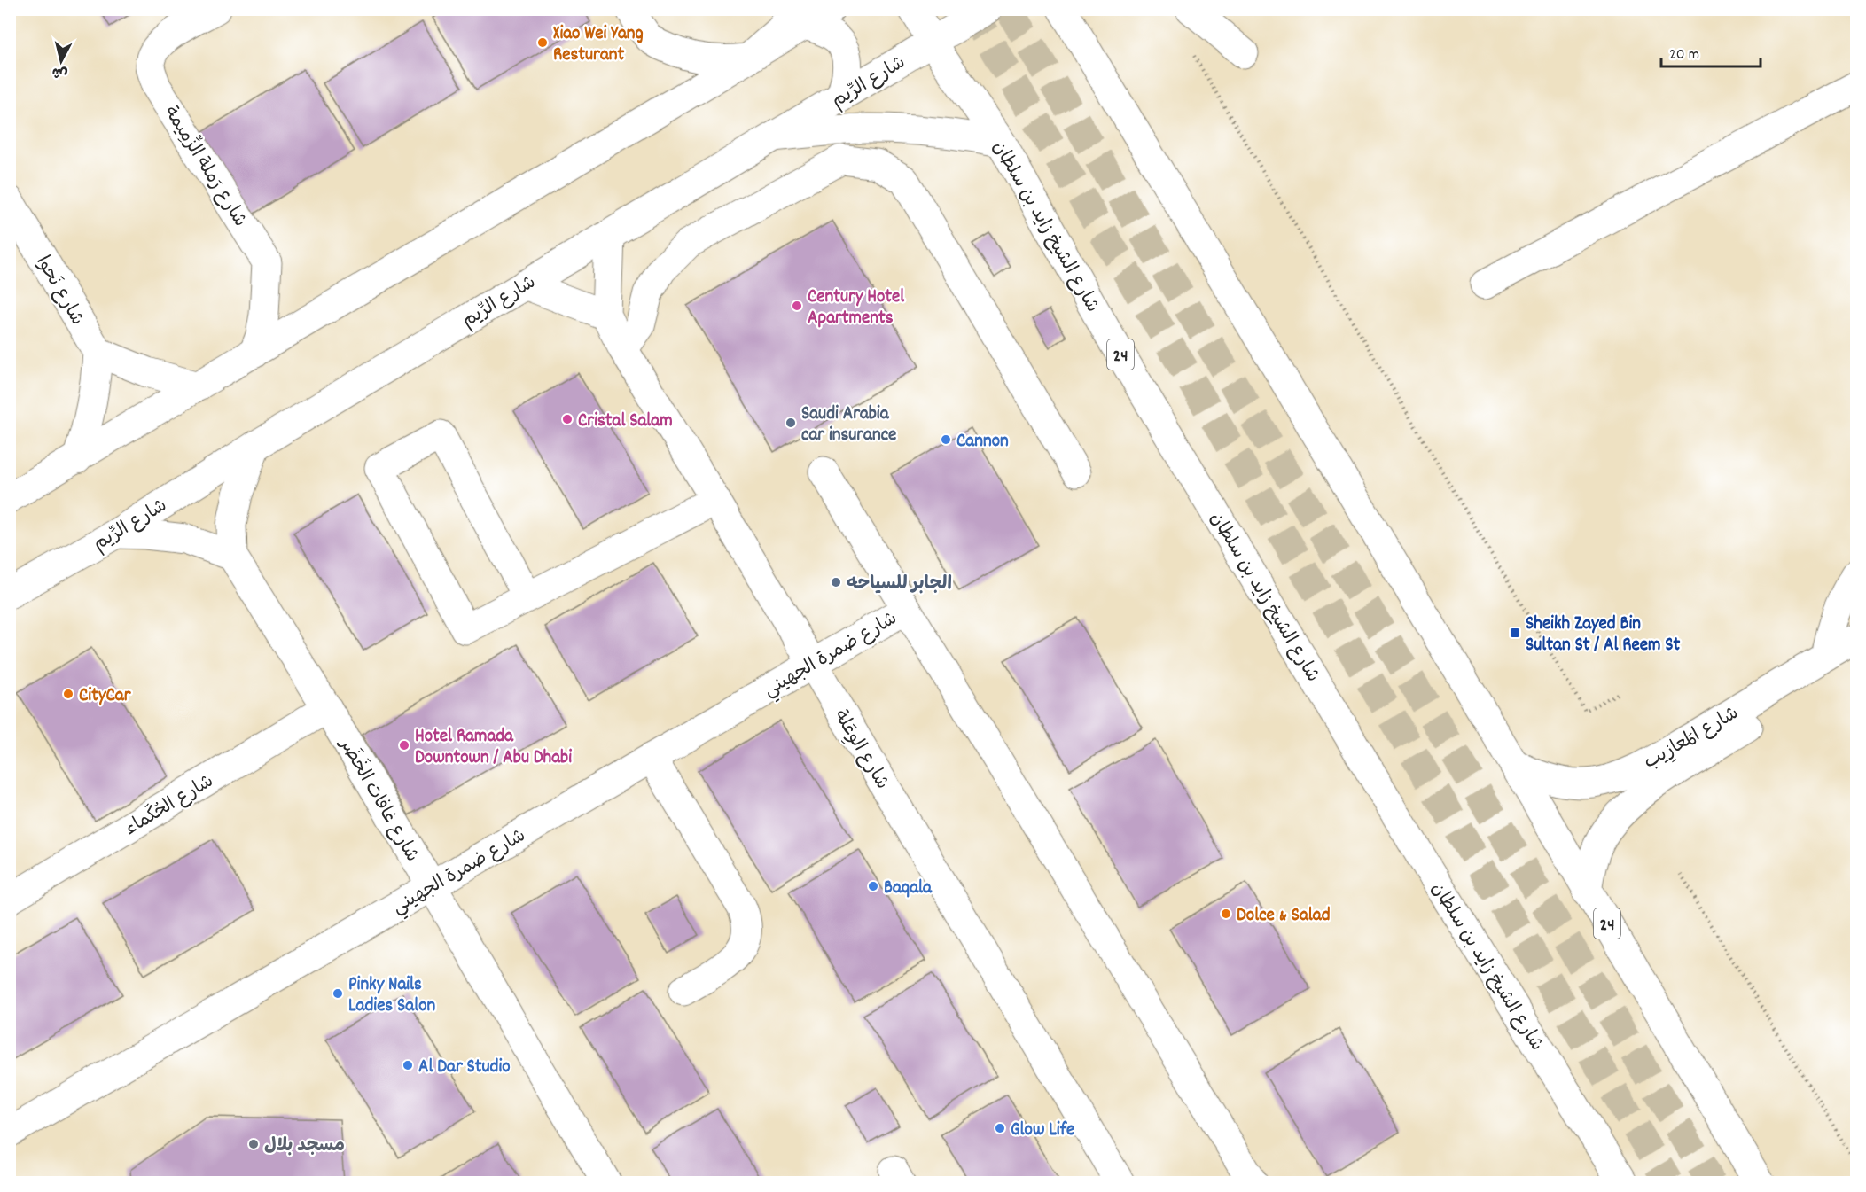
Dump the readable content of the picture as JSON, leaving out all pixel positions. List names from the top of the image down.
{
  "streets": {
    "street": [
      "شارع الرِّيم",
      "شارع رَملة الزِّمِيمة",
      "شارع الشيخ زايد بن سلطان",
      "شارع نَحوا",
      "24",
      "شارع ضمرة الجهيني",
      "شارع المَعازِيب",
      "شارع الوِعَلة",
      "شارع غافات الخَضَر",
      "شارع الحُكَماء"
    ]
  },
  "crossings": [
    ["شارع الرِّيم", "شارع الشيخ زايد بن سلطان"],
    ["شارع الرِّيم", "شارع الوِعَلة"],
    ["24", "شارع المَعازِيب"],
    ["شارع ضمرة الجهيني", "شارع الوِعَلة"],
    ["شارع ضمرة الجهيني", "شارع غافات الخَضَر"],
    ["شارع غافات الخَضَر", "شارع الحُكَماء"]
  ],
  "places": {
    "other": [
      "Xiao Wei Yang Resturant",
      "Century Hotel Apartments",
      "Cristal Salam",
      "Saudi Arabia car insurance",
      "Cannon",
      "الجابر للسياحه",
      "CityCar",
      "Hotel Ramada Downtown / Abu Dhabi",
      "Baqala",
      "Dolce & Salad",
      "Pinky Nails Ladies Salon",
      "Al Dar Studio",
      "Glow Life",
      "مسجد بلال"
    ],
    "transit": ["Sheikh Zayed Bin Sultan St / Al Reem St"]
  },
  "scale_bar": "20 m",
  "north": "bottom"
}
